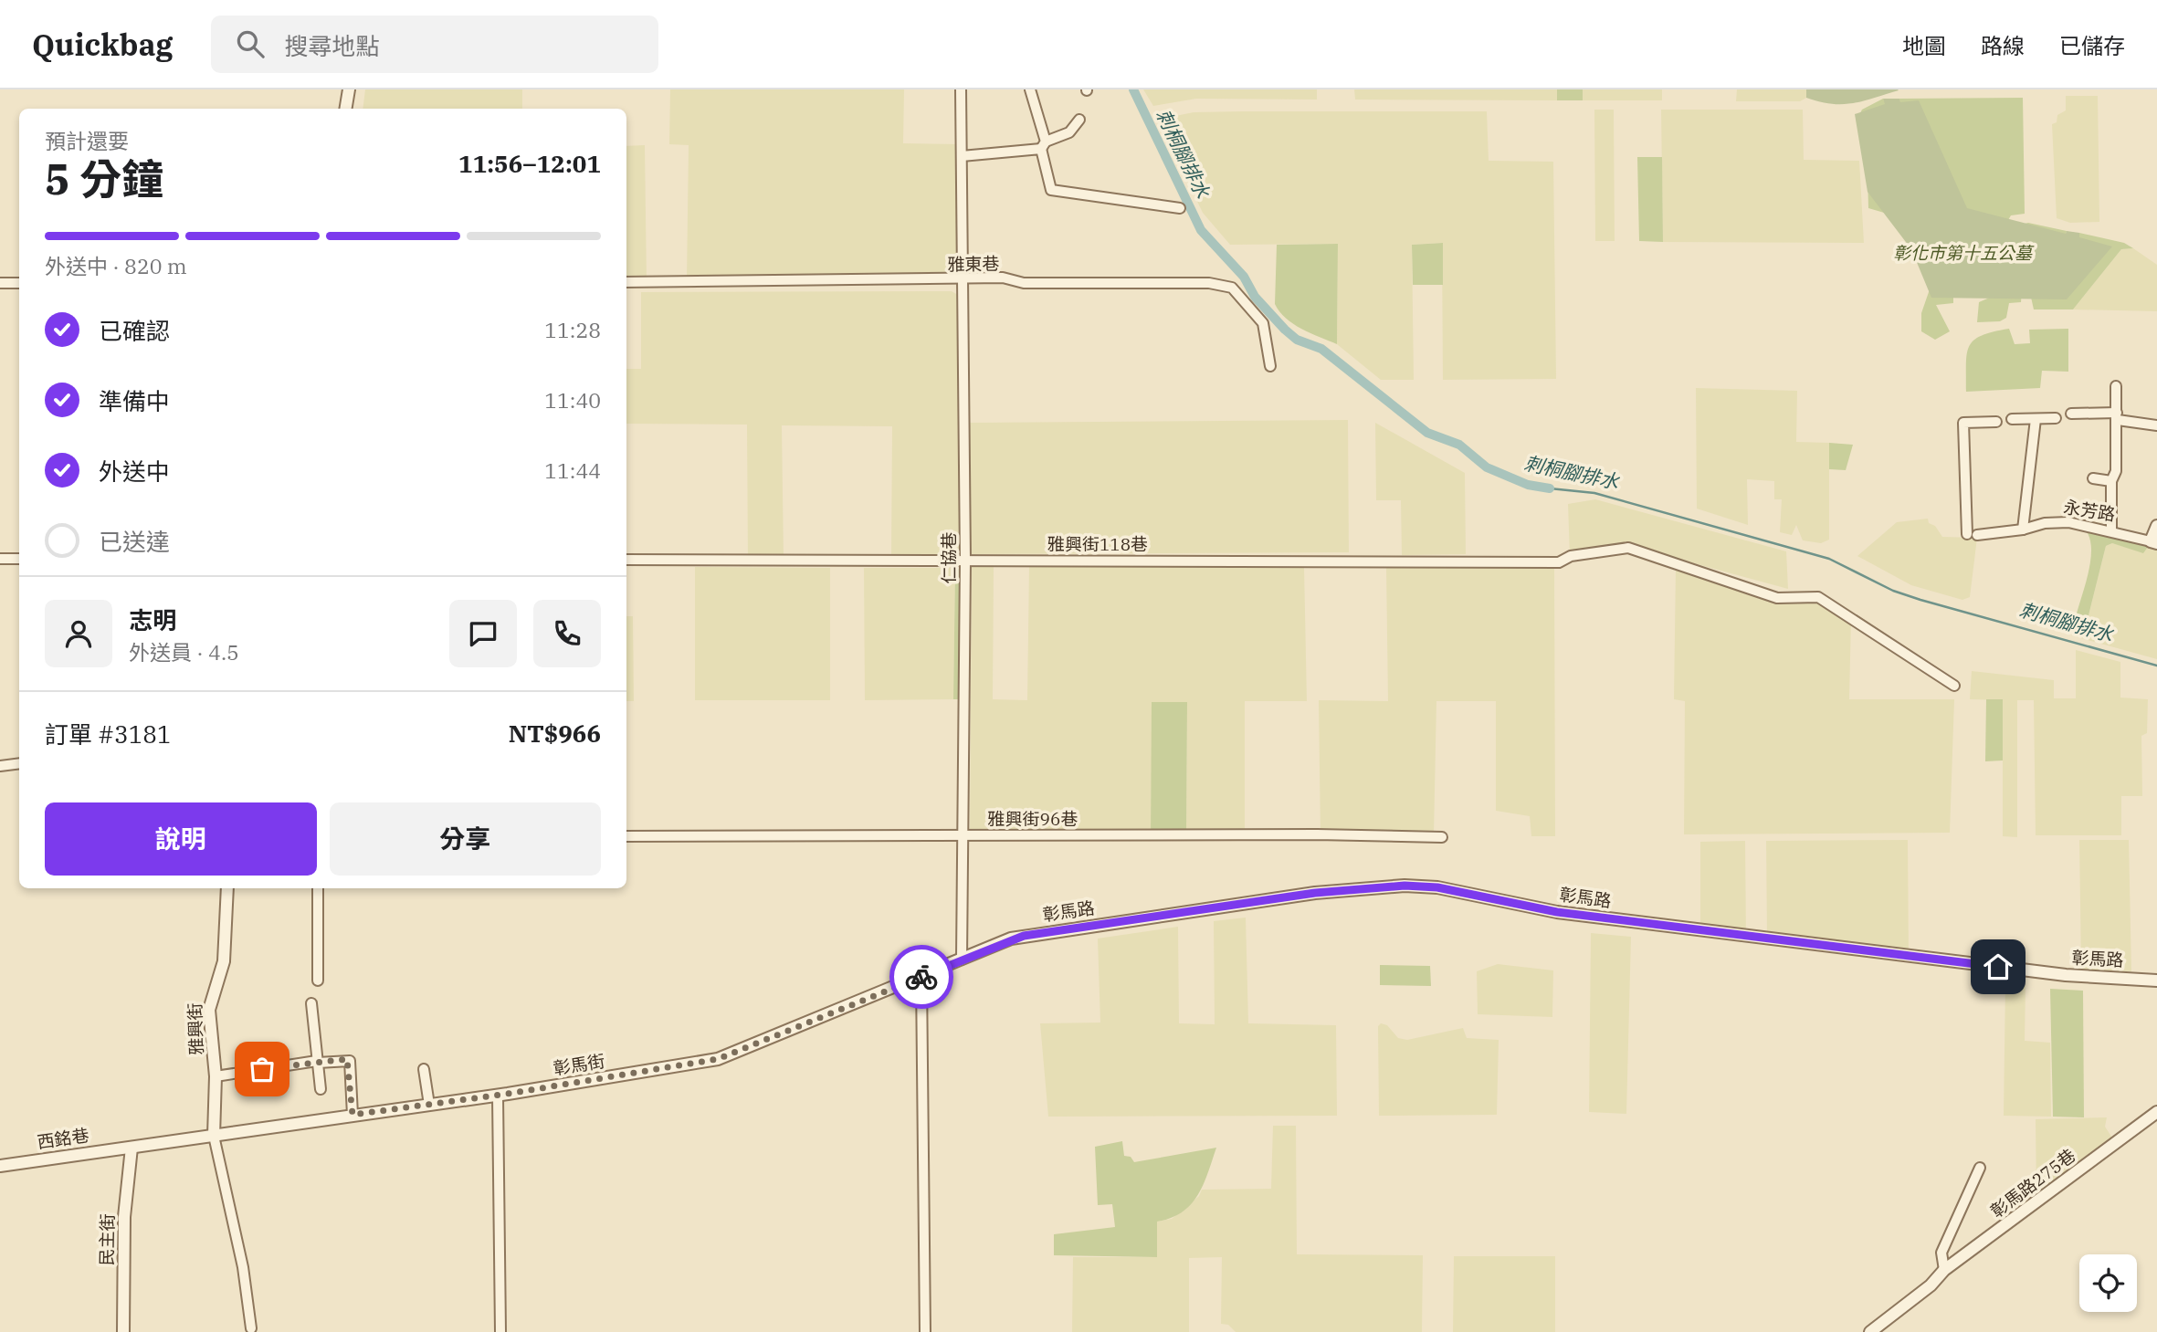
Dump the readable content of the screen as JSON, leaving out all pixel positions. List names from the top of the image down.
{
  "streets": {
    "street": [
      "雅東巷",
      "永芳路",
      "雅興街118巷",
      "仁協巷",
      "雅興街96巷",
      "彰馬路",
      "雅興街",
      "彰馬街",
      "西銘巷",
      "彰馬路275巷",
      "民主街"
    ]
  },
  "crossings": [
    ["雅東巷", "仁協巷"],
    ["雅興街118巷", "仁協巷"],
    ["仁協巷", "雅興街96巷"],
    ["仁協巷", "彰馬街"],
    ["彰馬路", "彰馬街"],
    ["雅興街", "彰馬街"],
    ["彰馬街", "西銘巷"],
    ["彰馬街", "民主街"],
    ["西銘巷", "民主街"]
  ],
  "water": ["刺桐腳排水"],
  "parks": ["彰化市第十五公墓"],
  "page": {
    "header": "Quickbag",
    "search": "搜尋地點",
    "nav": ["地圖", "路線", "已儲存"],
    "heading": ["5 分鐘", "預計還要", "11:56–12:01"],
    "panel": [
      "志明",
      "外送員 · 4.5",
      "訂單 #3181",
      "NT$966"
    ],
    "bar": "外送中 · 820 m",
    "list": [
      ["已確認", "11:28"],
      ["準備中", "11:40"],
      ["外送中", "11:44"],
      "已送達"
    ],
    "buttons": ["說明", "分享"]
  }
}
